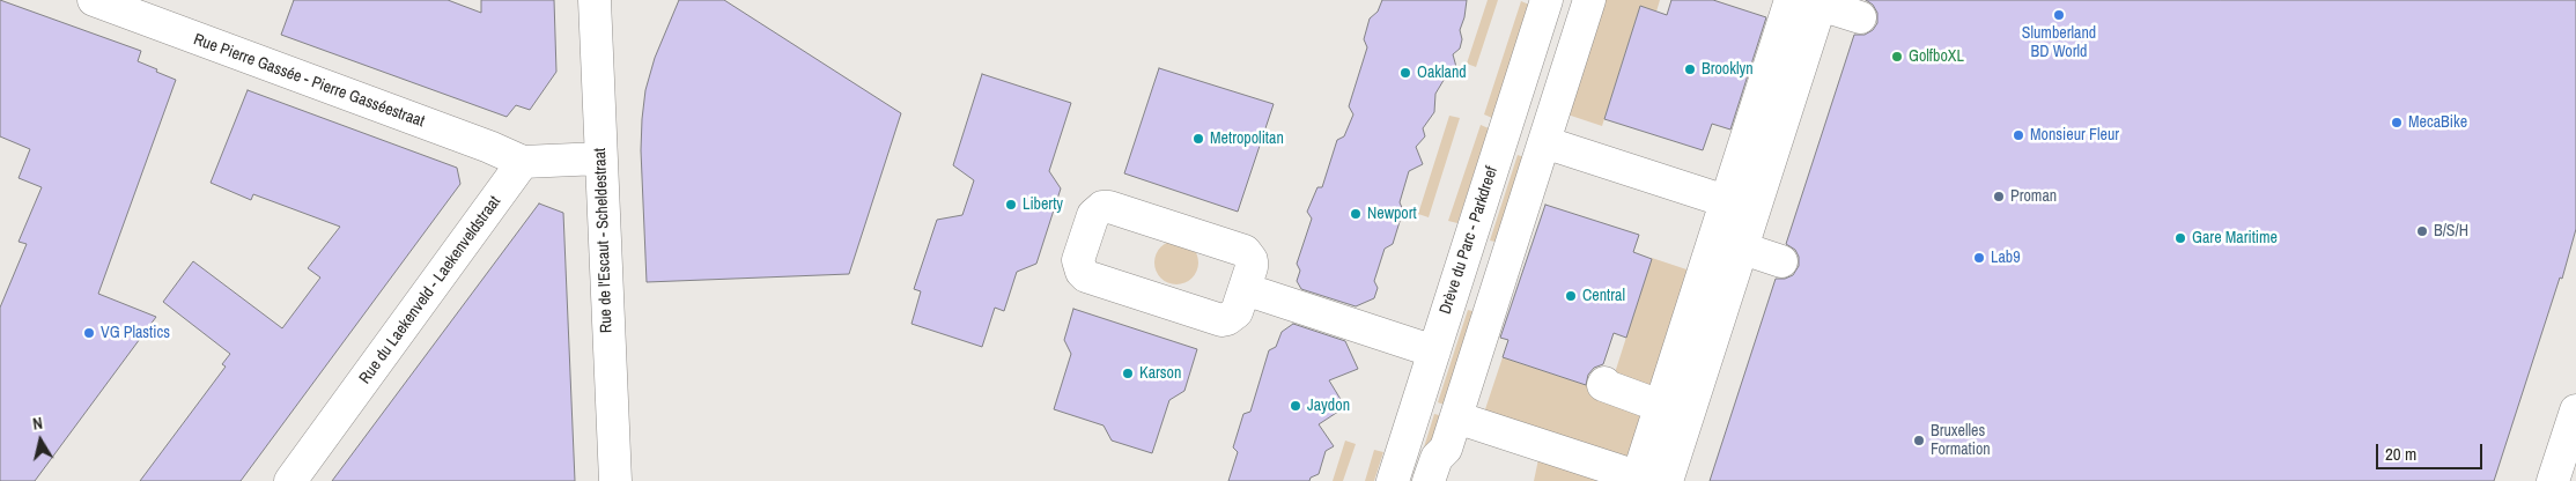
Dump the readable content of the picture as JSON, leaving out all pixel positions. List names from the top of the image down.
{
  "streets": {
    "street": [
      "Rue Pierre Gassée - Pierre Gasséestraat",
      "Rue de l'Escaut - Scheldestraat",
      "Drève du Parc - Parkdreef",
      "Rue du Laekenveld - Laekenveldstraat"
    ]
  },
  "crossings": [
    ["Rue Pierre Gassée - Pierre Gasséestraat", "Rue du Laekenveld - Laekenveldstraat"]
  ],
  "places": [
    "Slumberland BD World",
    "GolfboXL",
    "Brooklyn",
    "Oakland",
    "MecaBike",
    "Monsieur Fleur",
    "Metropolitan",
    "Proman",
    "Liberty",
    "Newport",
    "B/S/H",
    "Gare Maritime",
    "Lab9",
    "Central",
    "VG Plastics",
    "Karson",
    "Jaydon",
    "Bruxelles Formation"
  ],
  "scale_bar": "20 m",
  "north": "top"
}
